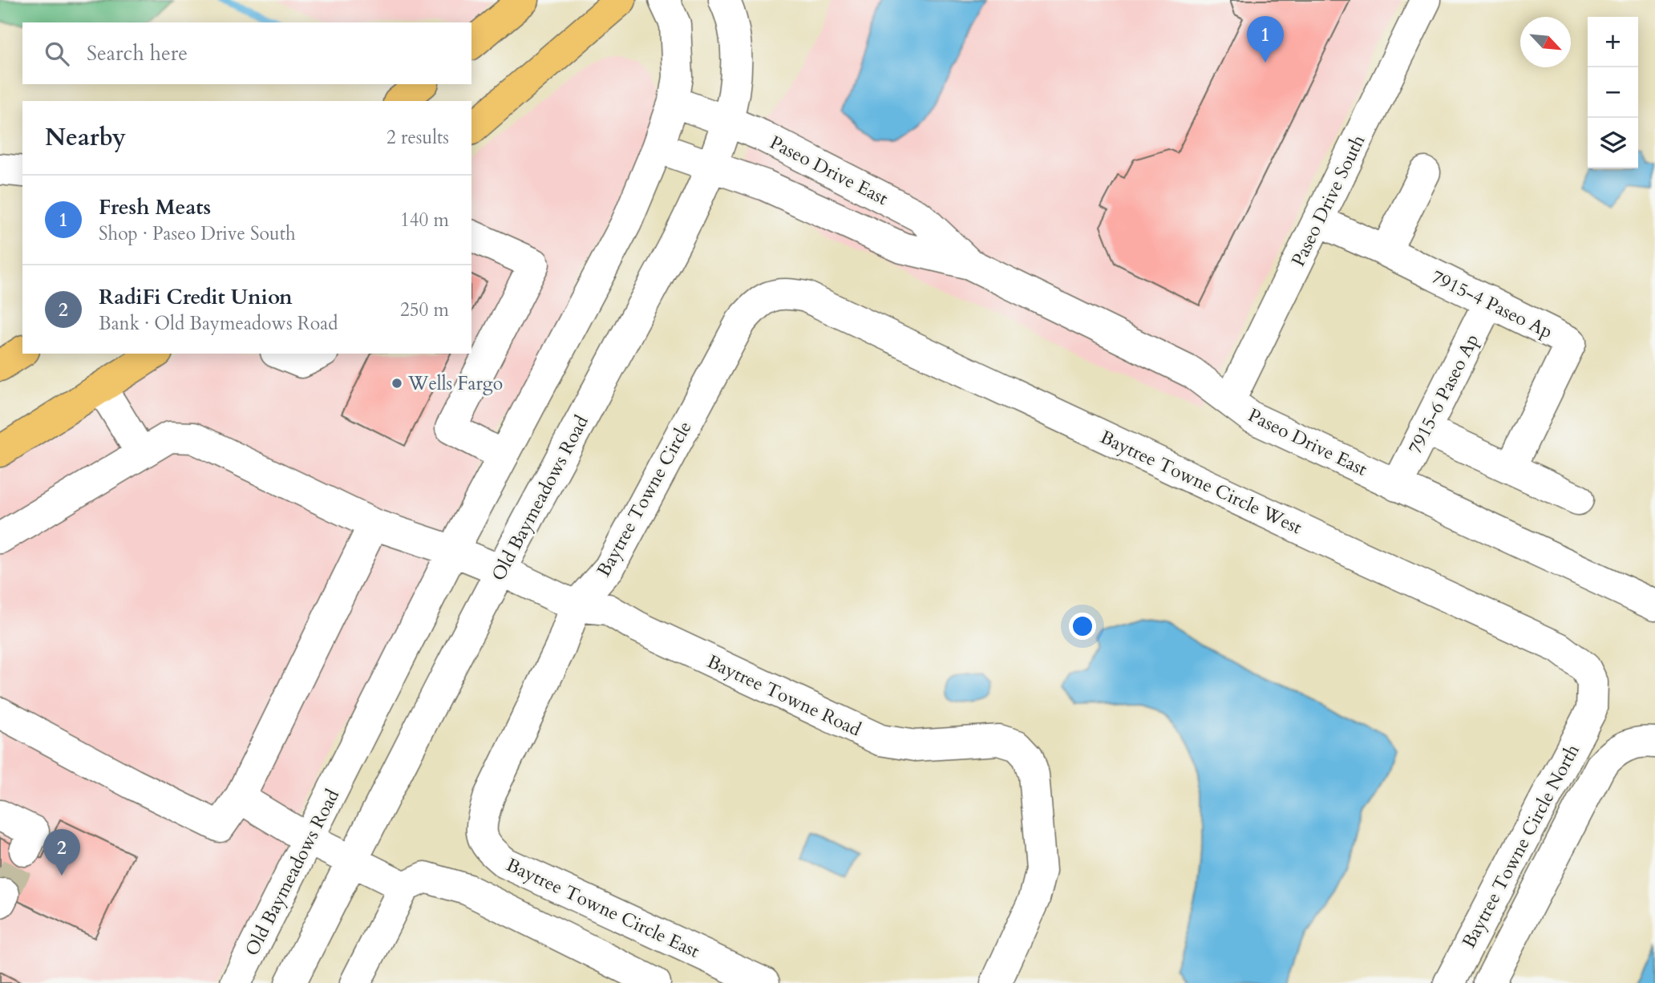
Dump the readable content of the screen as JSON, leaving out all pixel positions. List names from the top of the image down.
{
  "streets": {
    "street": [
      "Paseo Drive East",
      "Paseo Drive South",
      "7915-4 Paseo Ap",
      "7915-6 Paseo Ap",
      "Baytree Towne Circle West",
      "Old Baymeadows Road",
      "Baytree Towne Circle",
      "Baytree Towne Road",
      "Baytree Towne Circle North",
      "Baytree Towne Circle East"
    ]
  },
  "crossings": [
    ["Paseo Drive East", "Paseo Drive South"],
    ["Paseo Drive East", "7915-6 Paseo Ap"],
    ["Paseo Drive East", "Old Baymeadows Road"],
    ["Paseo Drive South", "7915-4 Paseo Ap"],
    ["7915-4 Paseo Ap", "7915-6 Paseo Ap"],
    ["Baytree Towne Circle West", "Baytree Towne Circle"],
    ["Baytree Towne Circle West", "Baytree Towne Circle North"],
    ["Old Baymeadows Road", "Baytree Towne Road"],
    ["Baytree Towne Circle", "Baytree Towne Road"],
    ["Baytree Towne Circle", "Baytree Towne Circle East"]
  ],
  "places": ["Wells Fargo"],
  "north": "bottom right",
  "page": {
    "pins": ["1", "2"],
    "map_buttons": ["+", "−"],
    "search": "Search here",
    "heading": ["Nearby", "2 results"],
    "list": [
      {
        "mark": "1",
        "name": "Fresh Meats",
        "note": "Shop · Paseo Drive South",
        "value": "140 m"
      },
      {
        "mark": "2",
        "name": "RadiFi Credit Union",
        "note": "Bank · Old Baymeadows Road",
        "value": "250 m"
      }
    ]
  }
}
